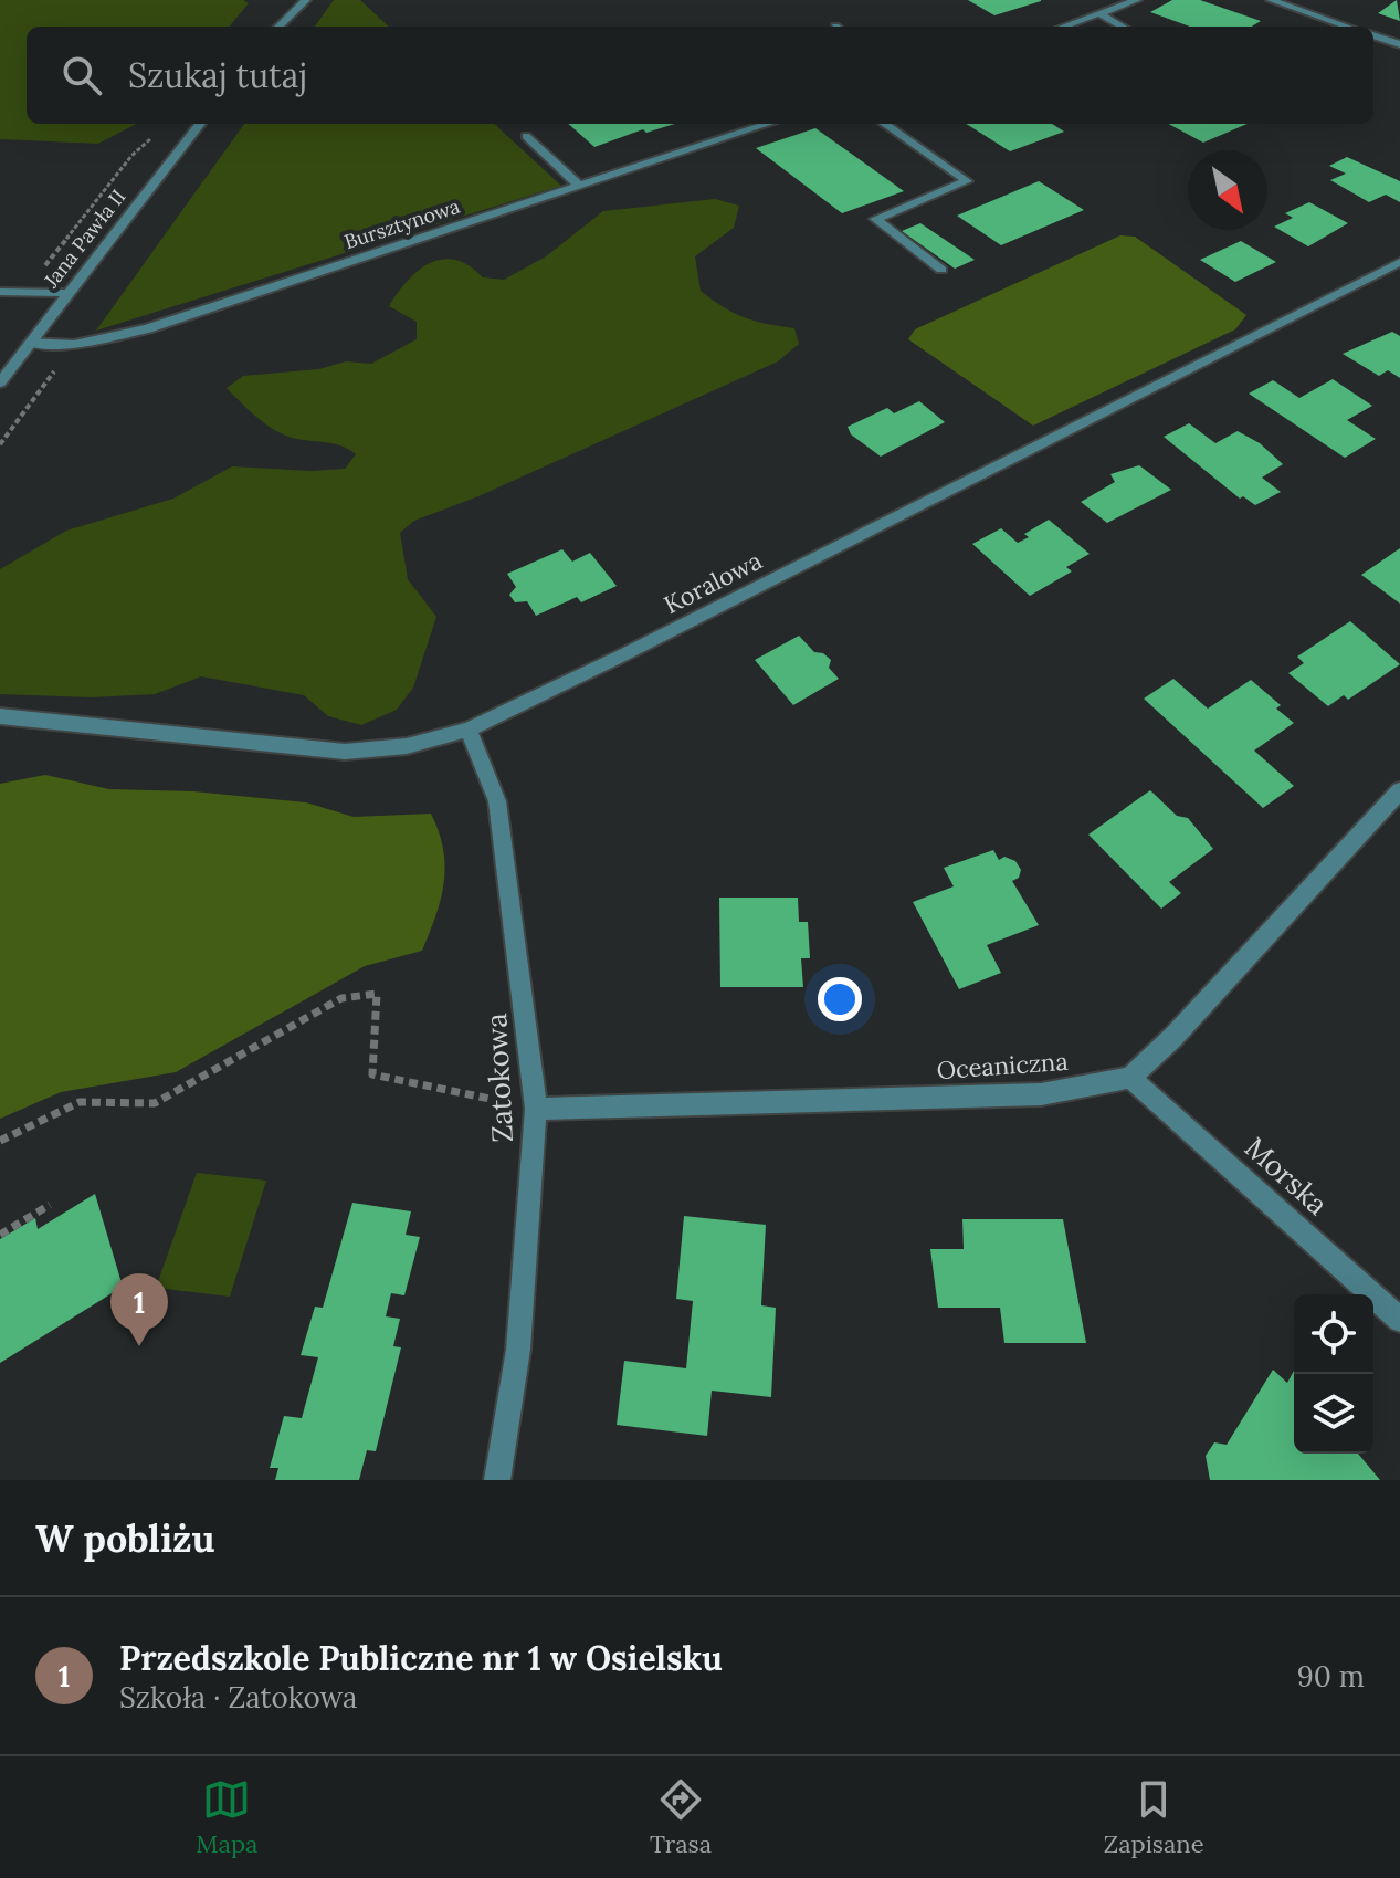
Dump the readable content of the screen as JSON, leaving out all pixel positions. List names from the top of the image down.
{
  "streets": {
    "street": [
      "Bursztynowa",
      "Jana Pawła II",
      "Koralowa",
      "Oceaniczna",
      "Zatokowa",
      "Morska"
    ]
  },
  "crossings": [
    ["Bursztynowa", "Jana Pawła II"],
    ["Koralowa", "Zatokowa"],
    ["Oceaniczna", "Zatokowa"],
    ["Oceaniczna", "Morska"]
  ],
  "north": "bottom right",
  "page": {
    "search": "Szukaj tutaj",
    "pins": "1",
    "heading": "W pobliżu",
    "list": [
      {
        "mark": "1",
        "name": "Przedszkole Publiczne nr 1 w Osielsku",
        "note": "Szkoła · Zatokowa",
        "value": "90 m"
      }
    ],
    "nav": ["Mapa", "Trasa", "Zapisane"]
  }
}
